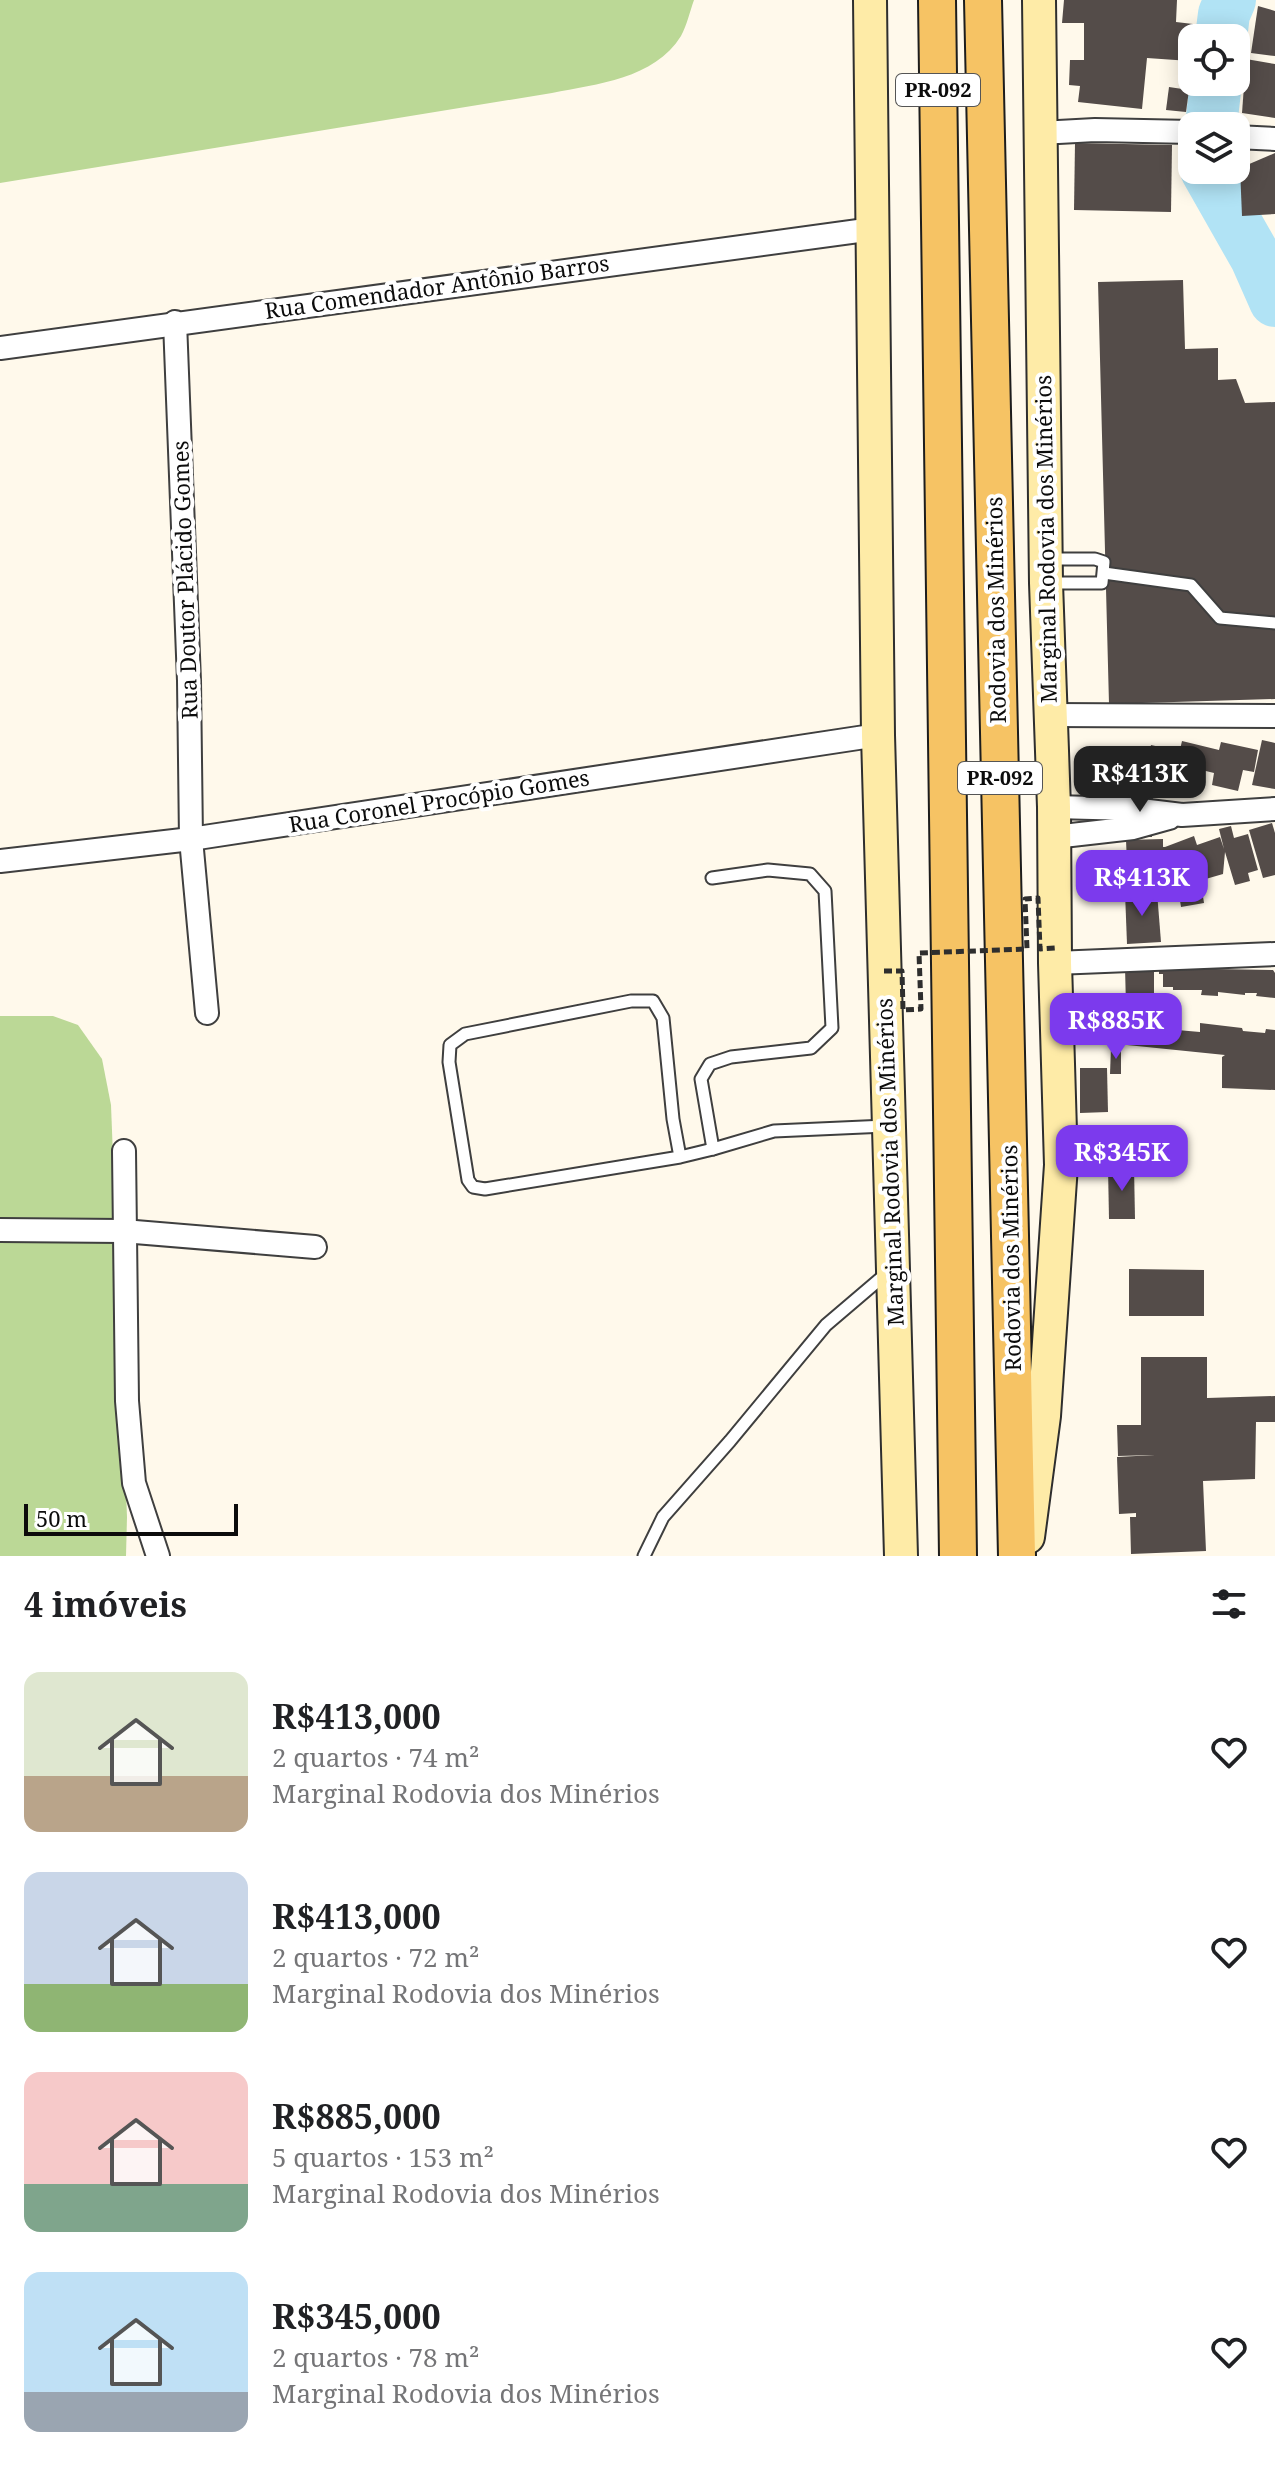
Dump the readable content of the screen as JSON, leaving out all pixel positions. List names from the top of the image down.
{
  "streets": {
    "main road": ["PR-092", "Marginal Rodovia dos Minérios", "Rodovia dos Minérios"],
    "street": ["Rua Comendador Antônio Barros", "Rua Doutor Plácido Gomes", "Rua Coronel Procópio Gomes"]
  },
  "crossings": [
    ["Rua Comendador Antônio Barros", "Marginal Rodovia dos Minérios"],
    ["Rua Comendador Antônio Barros", "Rua Doutor Plácido Gomes"],
    ["Marginal Rodovia dos Minérios", "Rua Coronel Procópio Gomes"],
    ["Rua Doutor Plácido Gomes", "Rua Coronel Procópio Gomes"]
  ],
  "scale_bar": "50 m",
  "page": {
    "price": [
      "R$413K",
      "R$413K",
      "R$885K",
      "R$345K"
    ],
    "scale": "50 m",
    "heading": "4 imóveis",
    "list": [
      {
        "name": "R$413,000",
        "note": "2 quartos · 74 m² · Marginal Rodovia dos Minérios"
      },
      {
        "name": "R$413,000",
        "note": "2 quartos · 72 m² · Marginal Rodovia dos Minérios"
      },
      {
        "name": "R$885,000",
        "note": "5 quartos · 153 m² · Marginal Rodovia dos Minérios"
      },
      {
        "name": "R$345,000",
        "note": "2 quartos · 78 m² · Marginal Rodovia dos Minérios"
      }
    ]
  }
}
